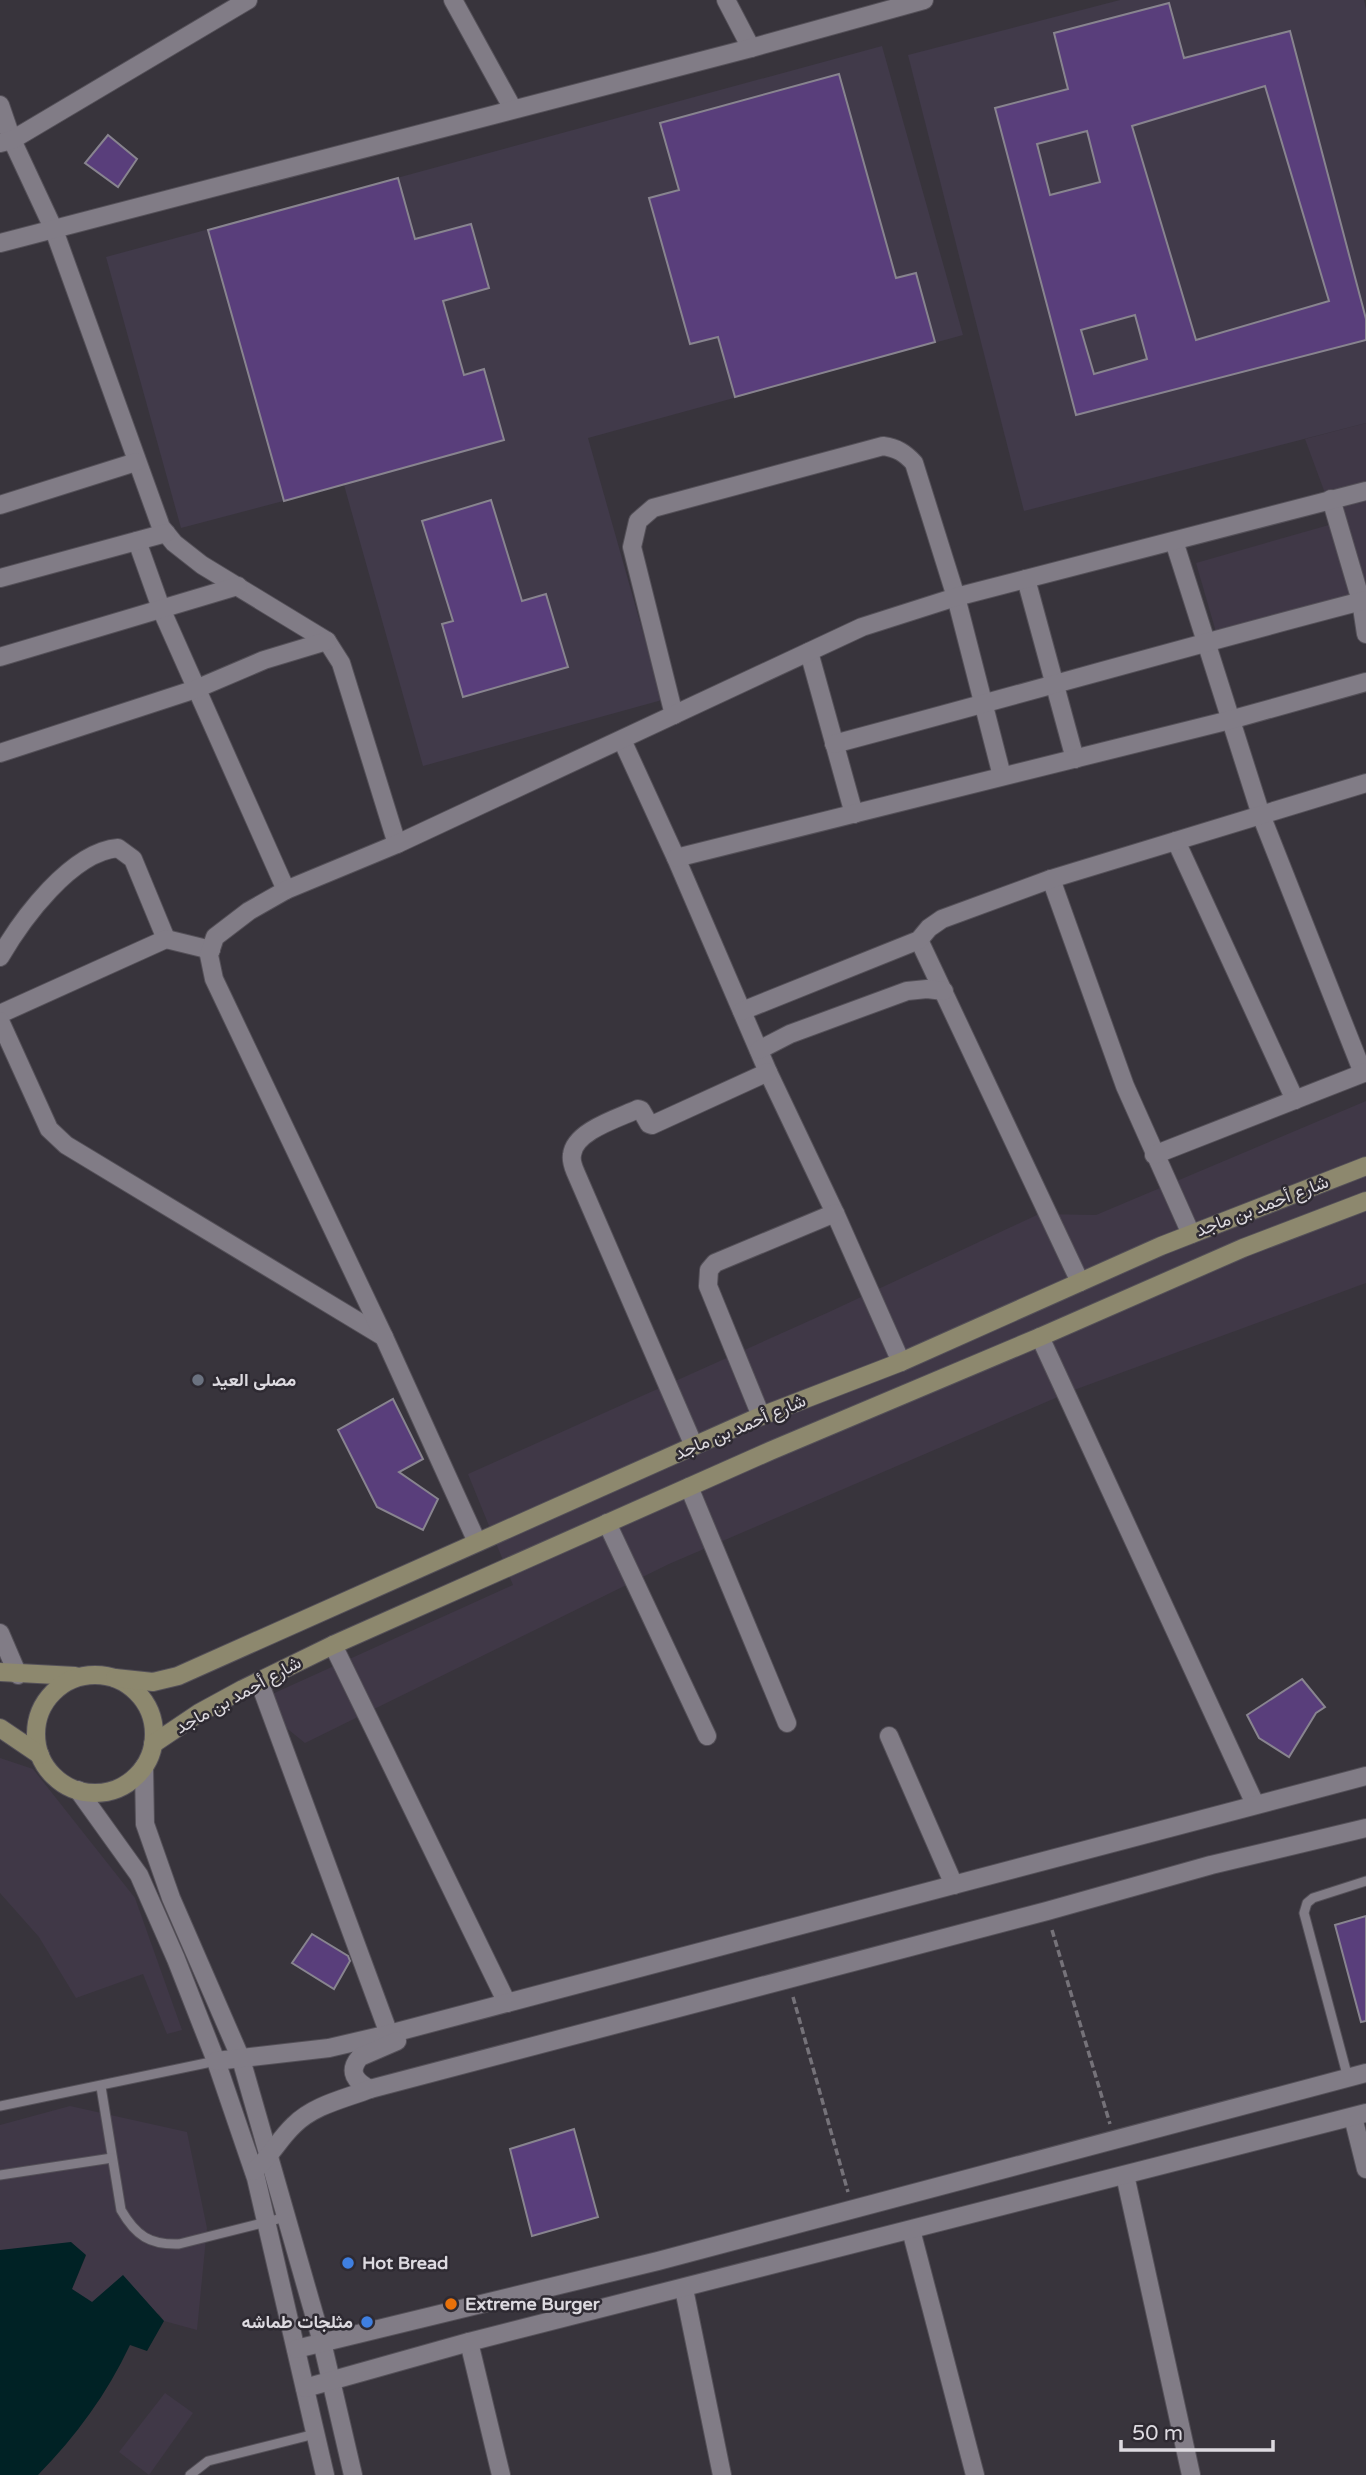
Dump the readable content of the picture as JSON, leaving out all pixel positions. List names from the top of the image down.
{
  "streets": {
    "main road": ["شارع أحمد بن ماجد"]
  },
  "places": [
    "مصلى العيد",
    "Hot Bread",
    "Extreme Burger",
    "مثلجات طماشه"
  ],
  "scale_bar": "50 m"
}
